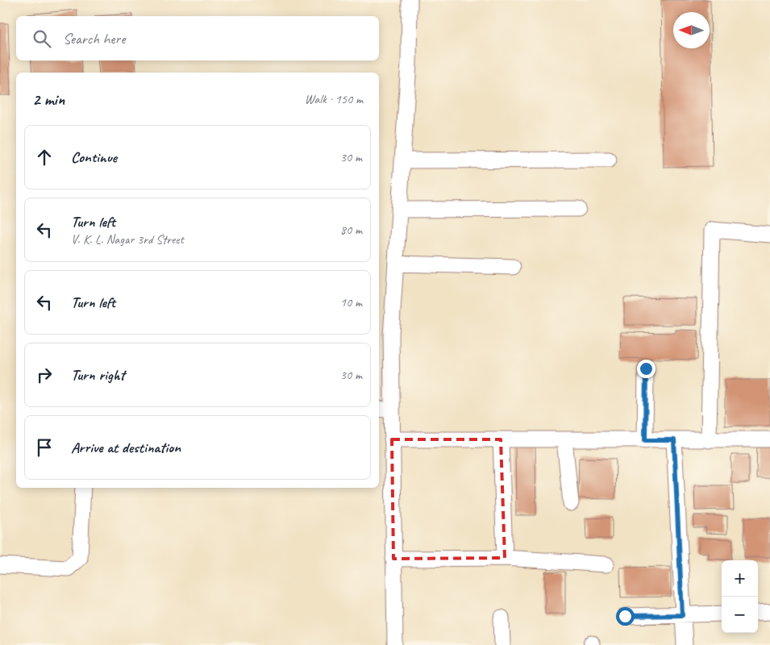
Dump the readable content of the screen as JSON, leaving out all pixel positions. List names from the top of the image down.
{
  "north": "left",
  "page": {
    "search": "Search here",
    "heading": ["2 min", "Walk · 150 m"],
    "list": [
      ["Continue", "30 m"],
      ["Turn left", "V. K. L. Nagar 3rd Street", "80 m"],
      ["Turn left", "10 m"],
      ["Turn right", "30 m"],
      "Arrive at destination"
    ],
    "map_buttons": ["+", "−"]
  }
}
